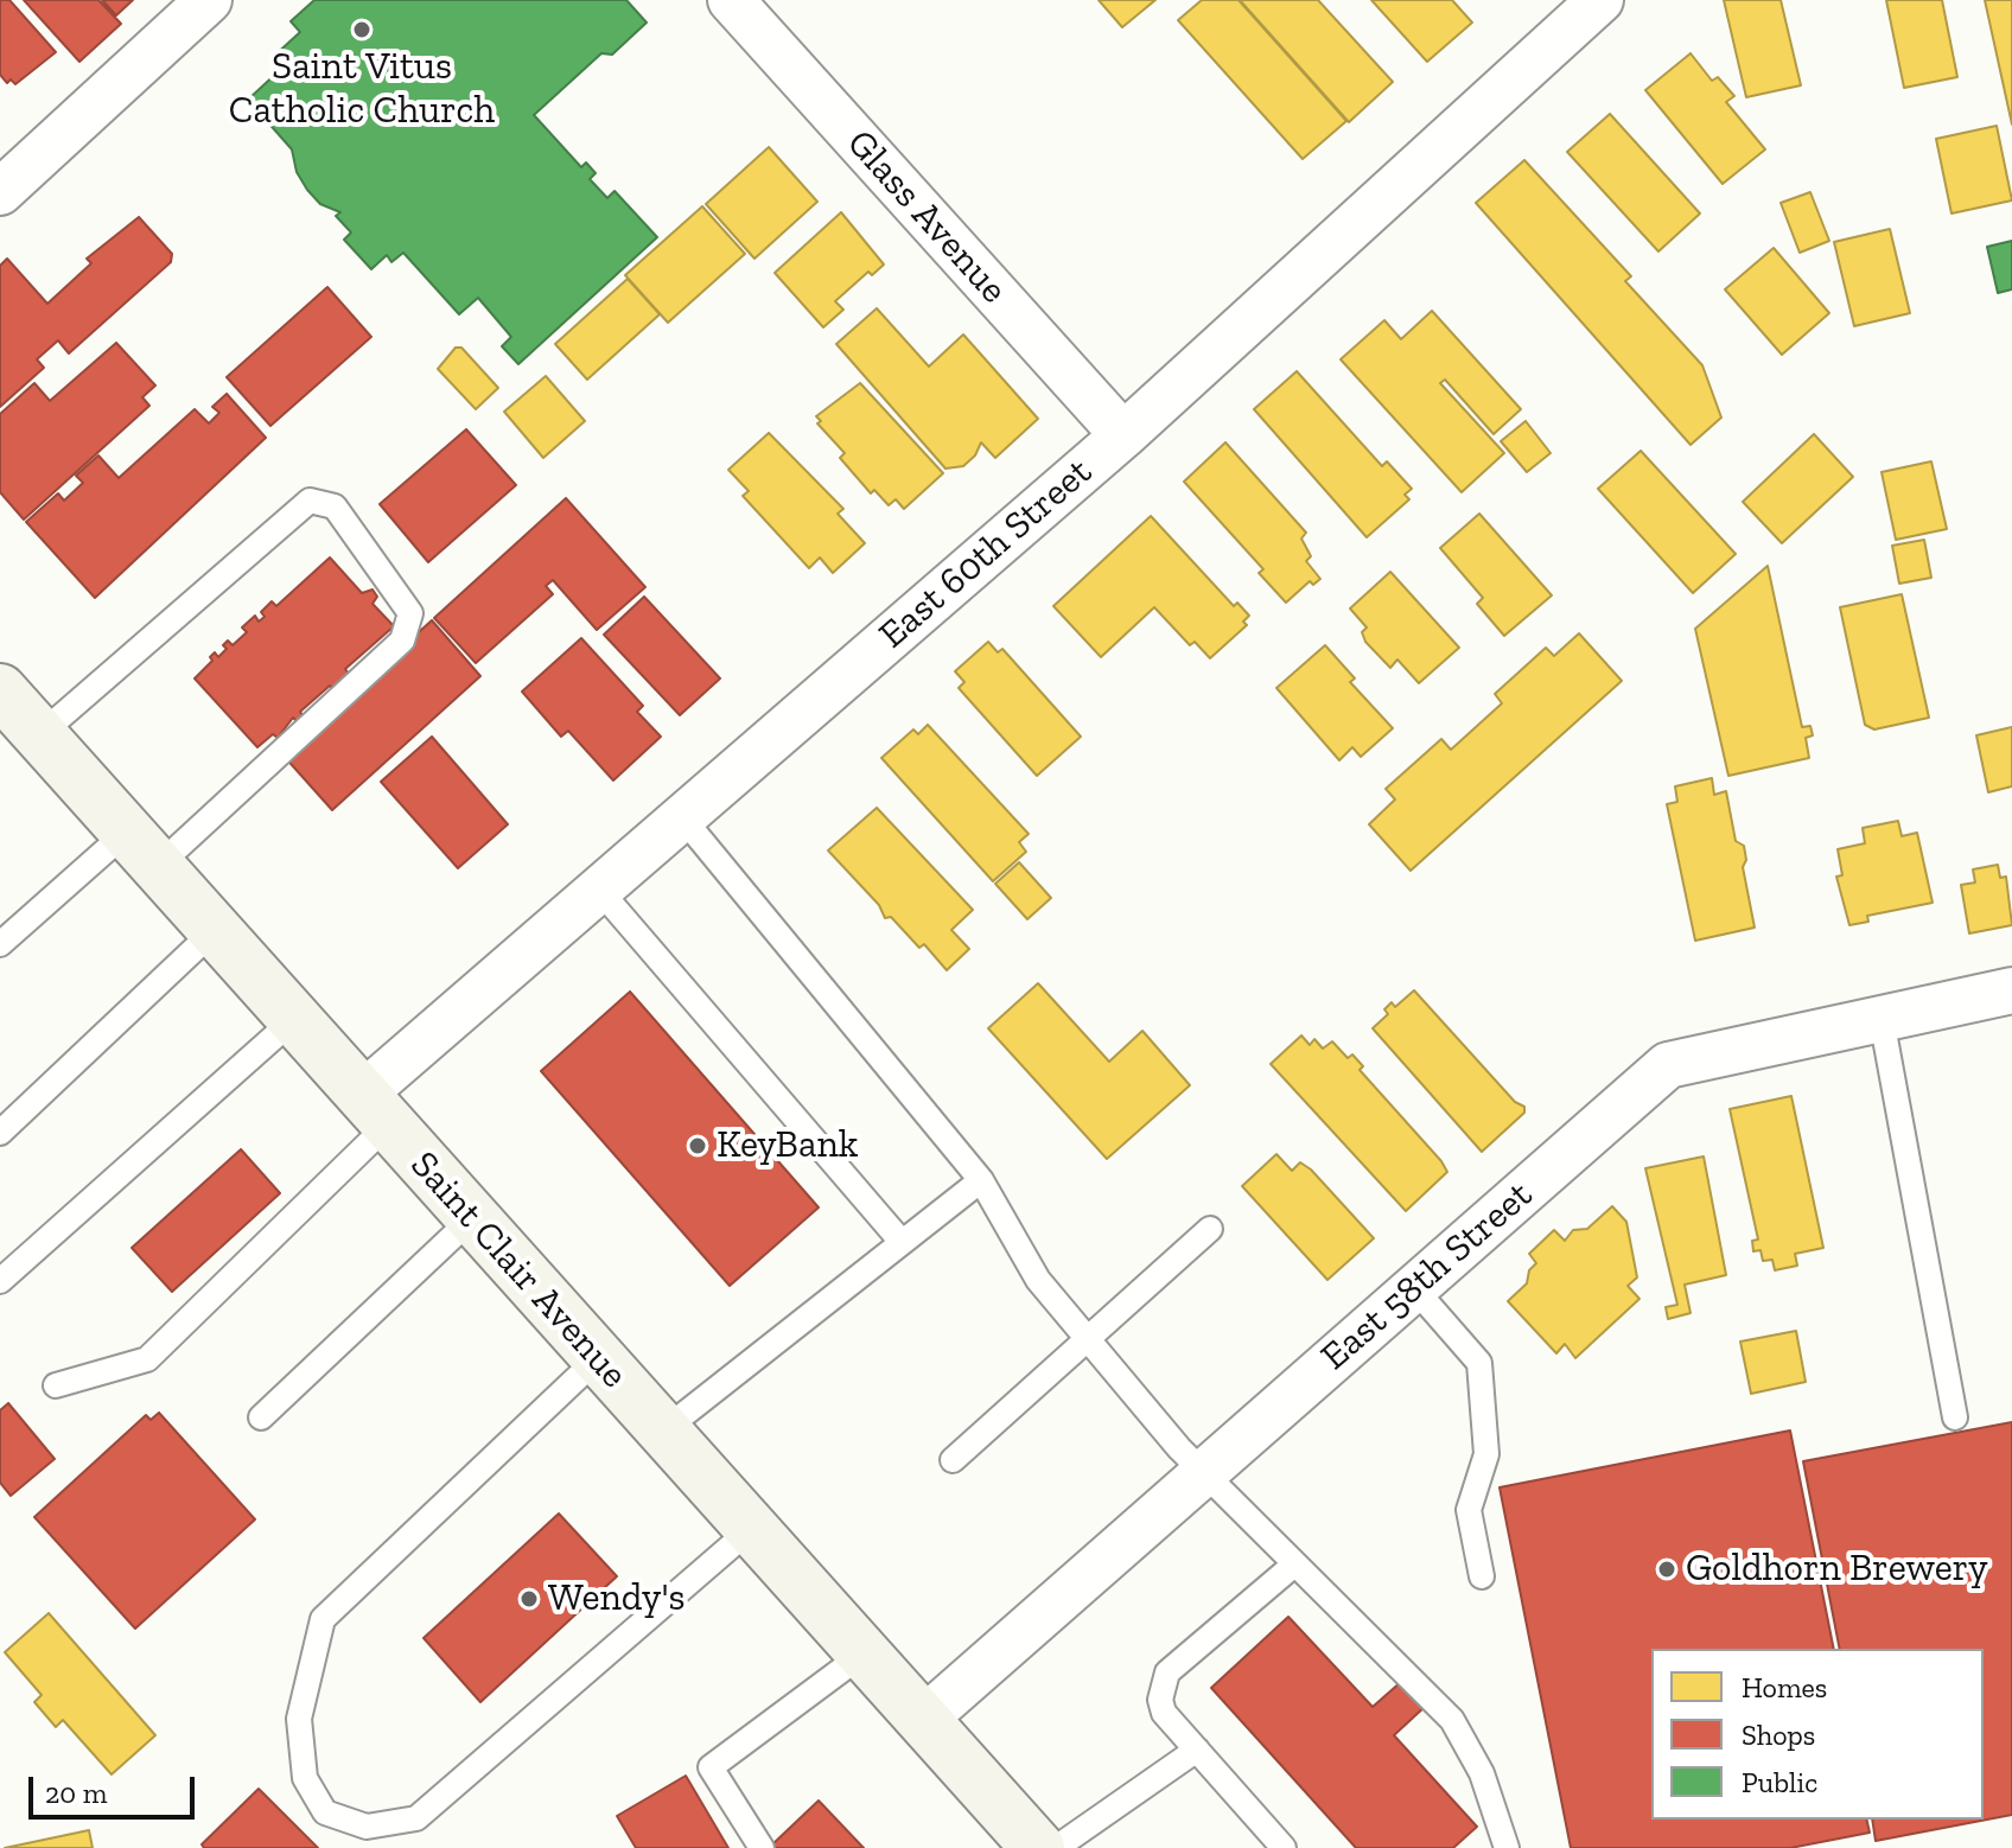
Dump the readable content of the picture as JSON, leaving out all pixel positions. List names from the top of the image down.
{
  "streets": {
    "main road": ["Saint Clair Avenue"],
    "street": ["Glass Avenue", "East 60th Street", "East 58th Street"]
  },
  "crossings": [
    ["Glass Avenue", "East 60th Street"],
    ["East 60th Street", "Saint Clair Avenue"],
    ["Saint Clair Avenue", "East 58th Street"]
  ],
  "places": [
    "Saint Vitus Catholic Church",
    "KeyBank",
    "Goldhorn Brewery",
    "Wendy's"
  ],
  "legend": ["Homes", "Shops", "Public"],
  "scale_bar": "20 m"
}
